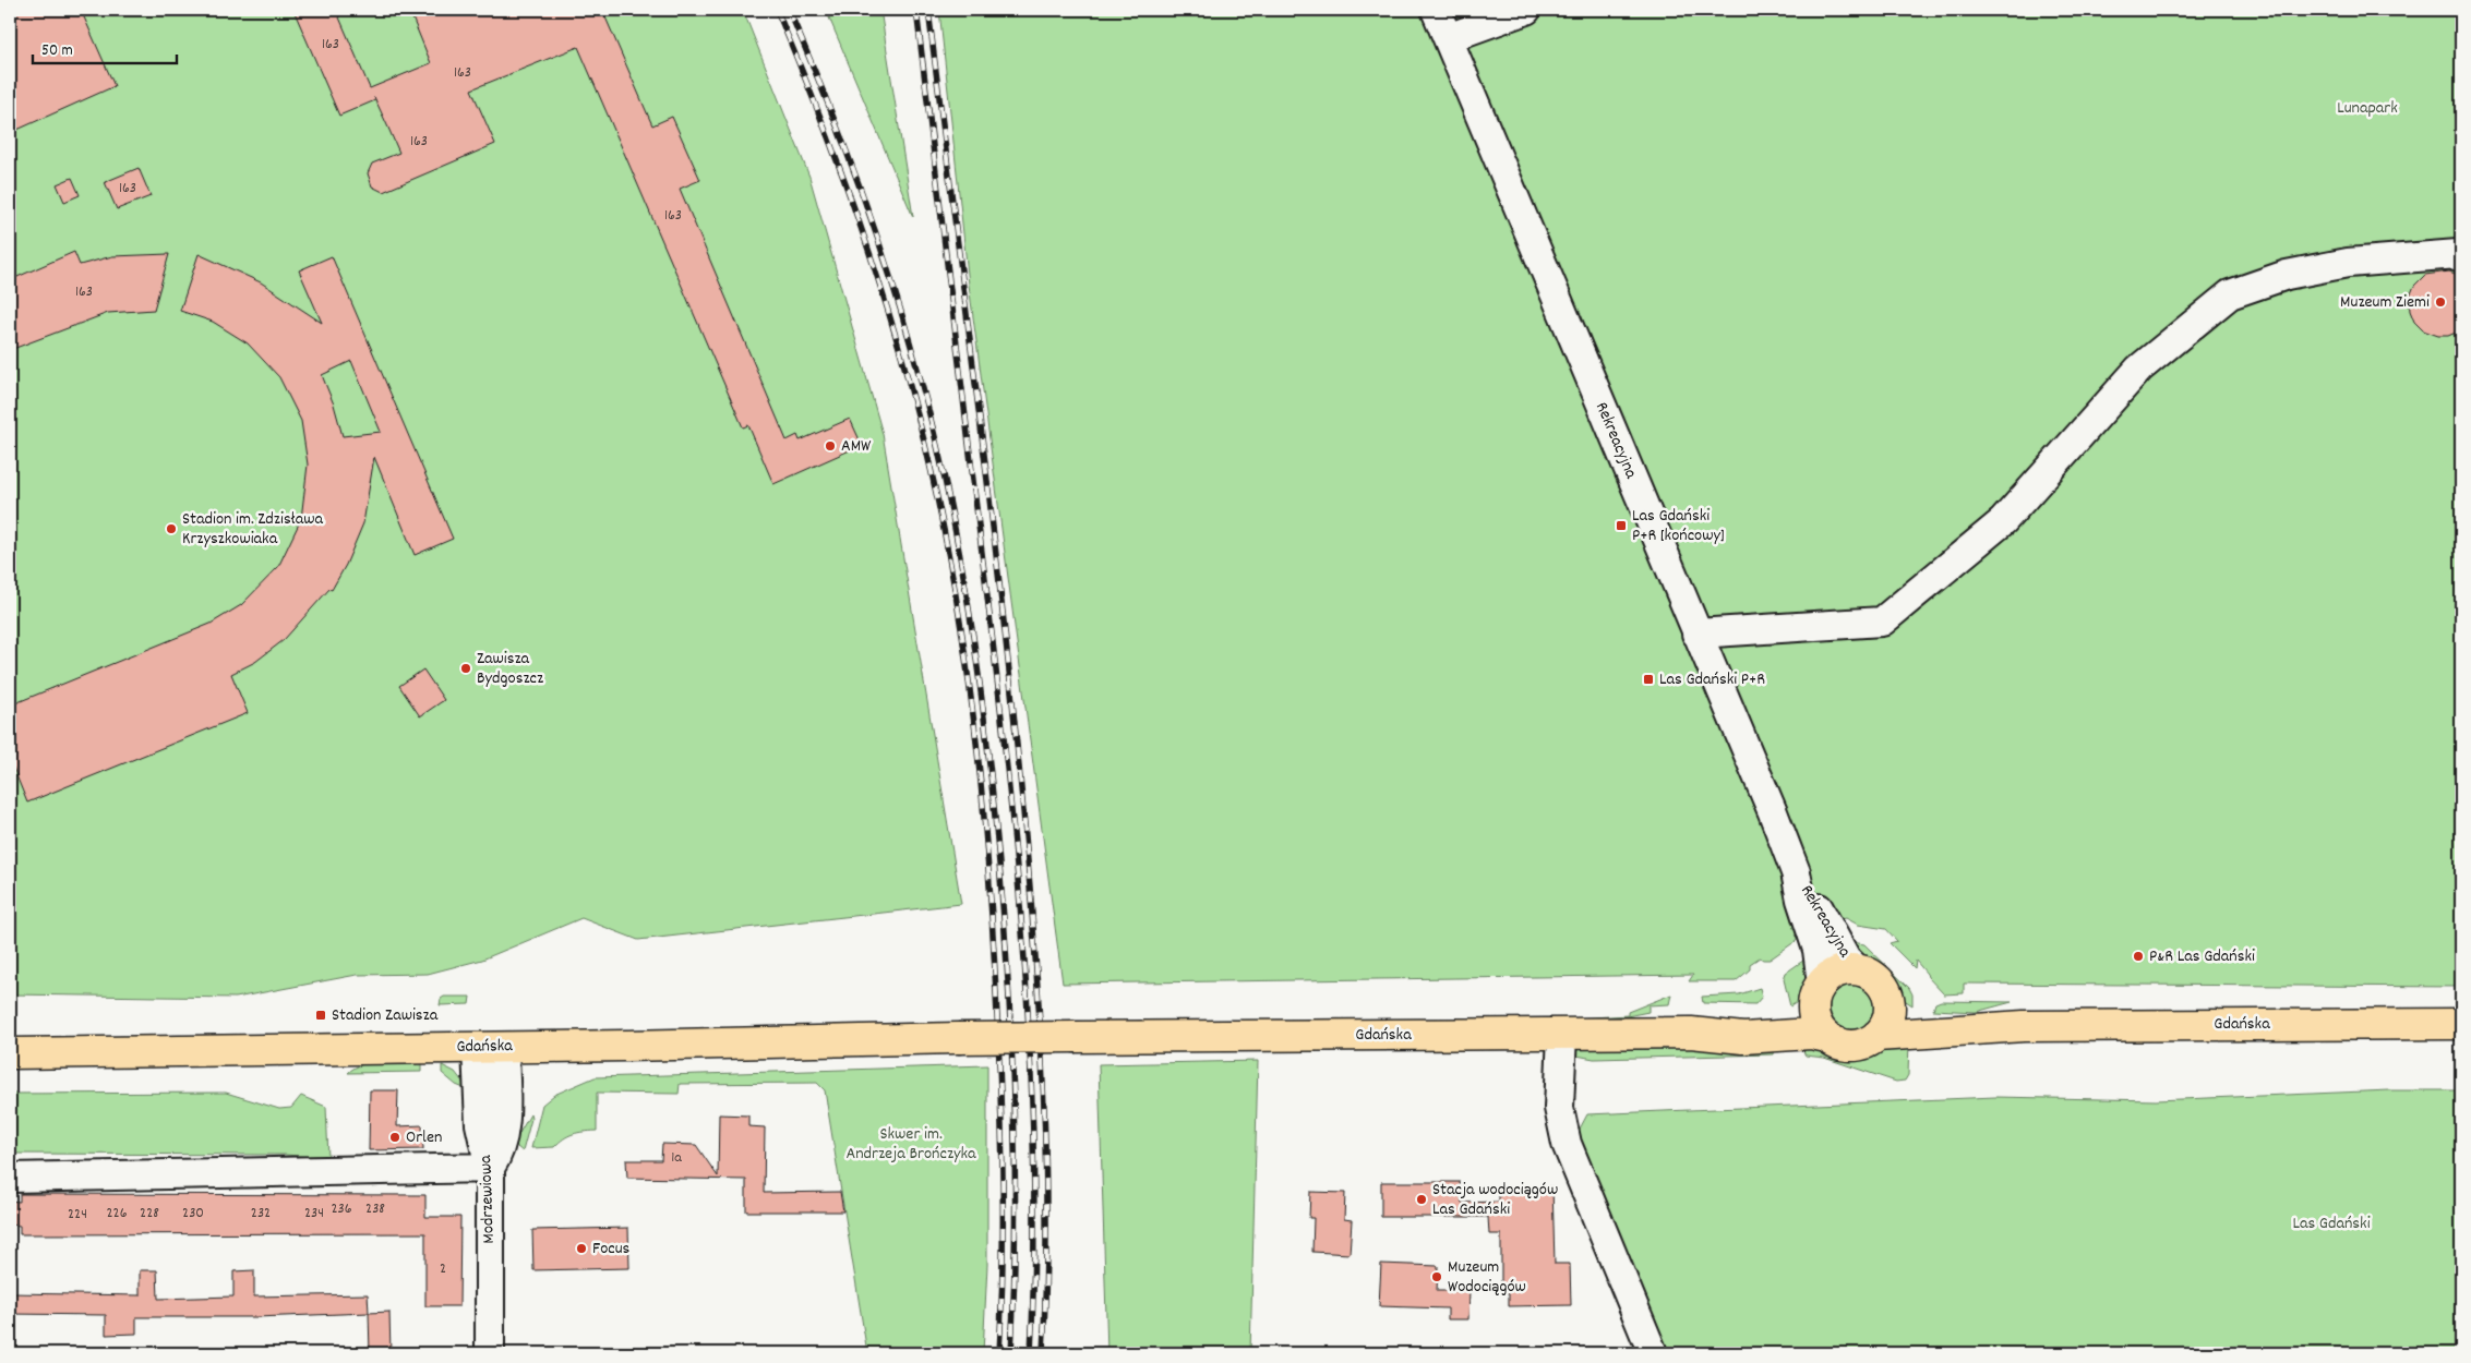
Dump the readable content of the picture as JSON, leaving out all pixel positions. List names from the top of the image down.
{
  "streets": {
    "main road": ["Gdańska"],
    "street": ["Rekreacyjna", "Modrzewiowa"]
  },
  "crossings": [
    ["Rekreacyjna", "Gdańska"],
    ["Gdańska", "Modrzewiowa"]
  ],
  "parks": ["Lunapark", "Skwer im. Andrzeja Brończyka", "Las Gdański"],
  "places": {
    "other": [
      "Muzeum Ziemi",
      "AMW",
      "Stadion im. Zdzisława Krzyszkowiaka",
      "Zawisza Bydgoszcz",
      "P&R Las Gdański",
      "Orlen",
      "Stacja wodociągów Las Gdański",
      "Focus",
      "Muzeum Wodociągów"
    ],
    "transit": ["Las Gdański P+R [końcowy]", "Las Gdański P+R", "Stadion Zawisza"]
  },
  "house_numbers": [
    "163",
    "163",
    "163",
    "163",
    "163",
    "163",
    "1a",
    "236",
    "238",
    "226",
    "228",
    "230",
    "232",
    "234",
    "224",
    "2"
  ],
  "scale_bar": "50 m"
}
